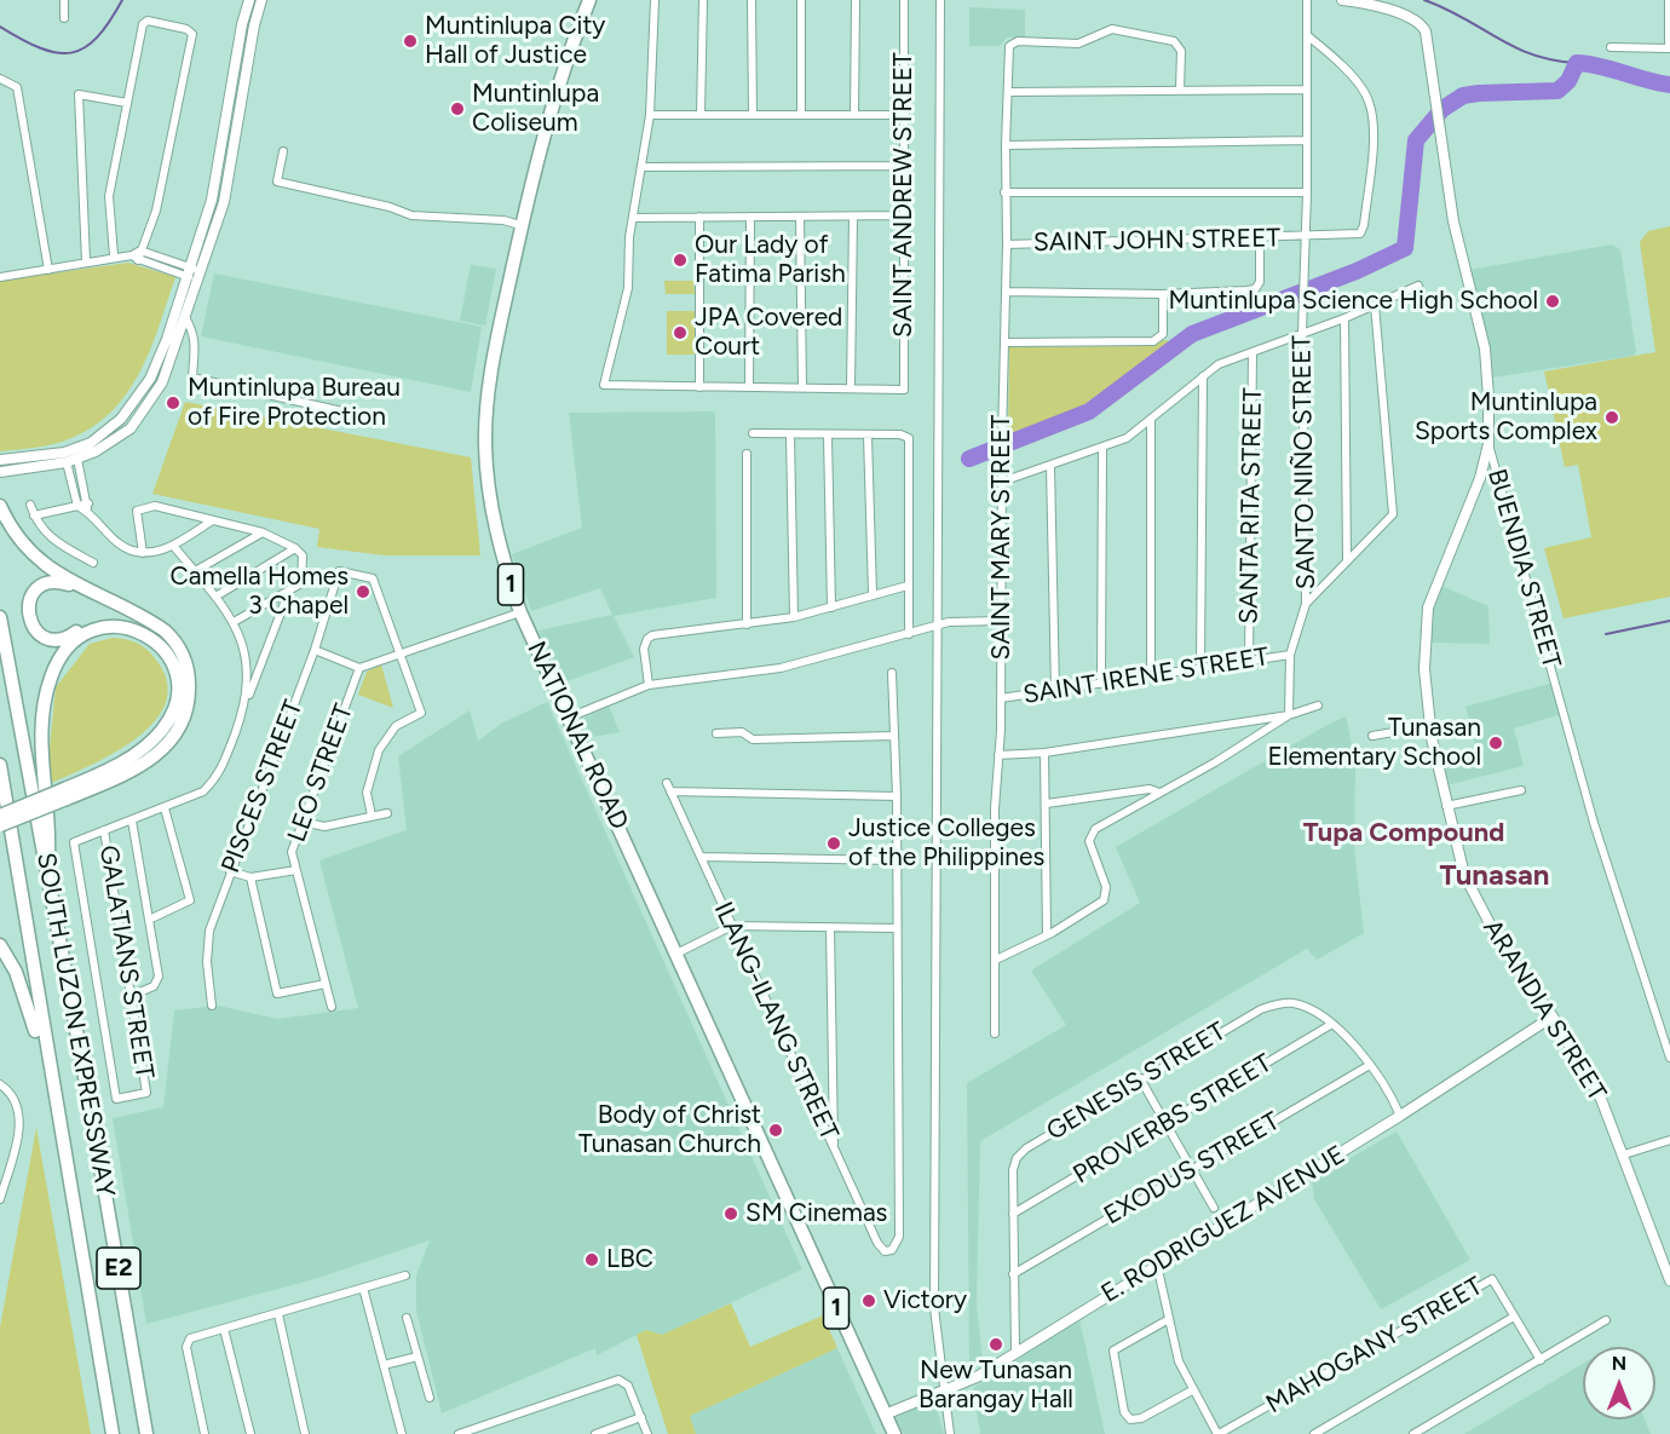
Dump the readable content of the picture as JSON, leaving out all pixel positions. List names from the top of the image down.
{
  "streets": {
    "highway": [
      "1",
      "NATIONAL ROAD",
      "SOUTH LUZON EXPRESSWAY",
      "E2"
    ],
    "street": [
      "SAINT ANDREW STREET",
      "SAINT JOHN STREET",
      "SANTO NIÑO STREET",
      "SANTA RITA STREET",
      "SAINT MARY STREET",
      "BUENDIA STREET",
      "SAINT IRENE STREET",
      "LEO STREET",
      "PISCES STREET",
      "GALATIANS STREET",
      "ARANDIA STREET",
      "ILANG-ILANG STREET",
      "GENESIS STREET",
      "PROVERBS STREET",
      "EXODUS STREET",
      "E. RODRIGUEZ AVENUE",
      "MAHOGANY STREET"
    ]
  },
  "crossings": [
    ["SAINT JOHN STREET", "SANTO NIÑO STREET"],
    ["SAINT JOHN STREET", "SAINT MARY STREET"],
    ["SANTO NIÑO STREET", "SAINT IRENE STREET"],
    ["SANTA RITA STREET", "SAINT IRENE STREET"],
    ["SAINT MARY STREET", "SAINT IRENE STREET"],
    ["BUENDIA STREET", "ARANDIA STREET"],
    ["NATIONAL ROAD", "E. RODRIGUEZ AVENUE"],
    ["ARANDIA STREET", "E. RODRIGUEZ AVENUE"],
    ["GENESIS STREET", "PROVERBS STREET"],
    ["GENESIS STREET", "EXODUS STREET"],
    ["GENESIS STREET", "E. RODRIGUEZ AVENUE"]
  ],
  "districts": ["Tupa Compound", "Tunasan"],
  "places": [
    "Muntinlupa City Hall of Justice",
    "Muntinlupa Coliseum",
    "Our Lady of Fatima Parish",
    "Muntinlupa Science High School",
    "JPA Covered Court",
    "Muntinlupa Bureau of Fire Protection",
    "Muntinlupa Sports Complex",
    "Camella Homes 3 Chapel",
    "Tunasan Elementary School",
    "Justice Colleges of the Philippines",
    "Body of Christ Tunasan Church",
    "SM Cinemas",
    "LBC",
    "Victory",
    "New Tunasan Barangay Hall"
  ],
  "north": "top"
}
